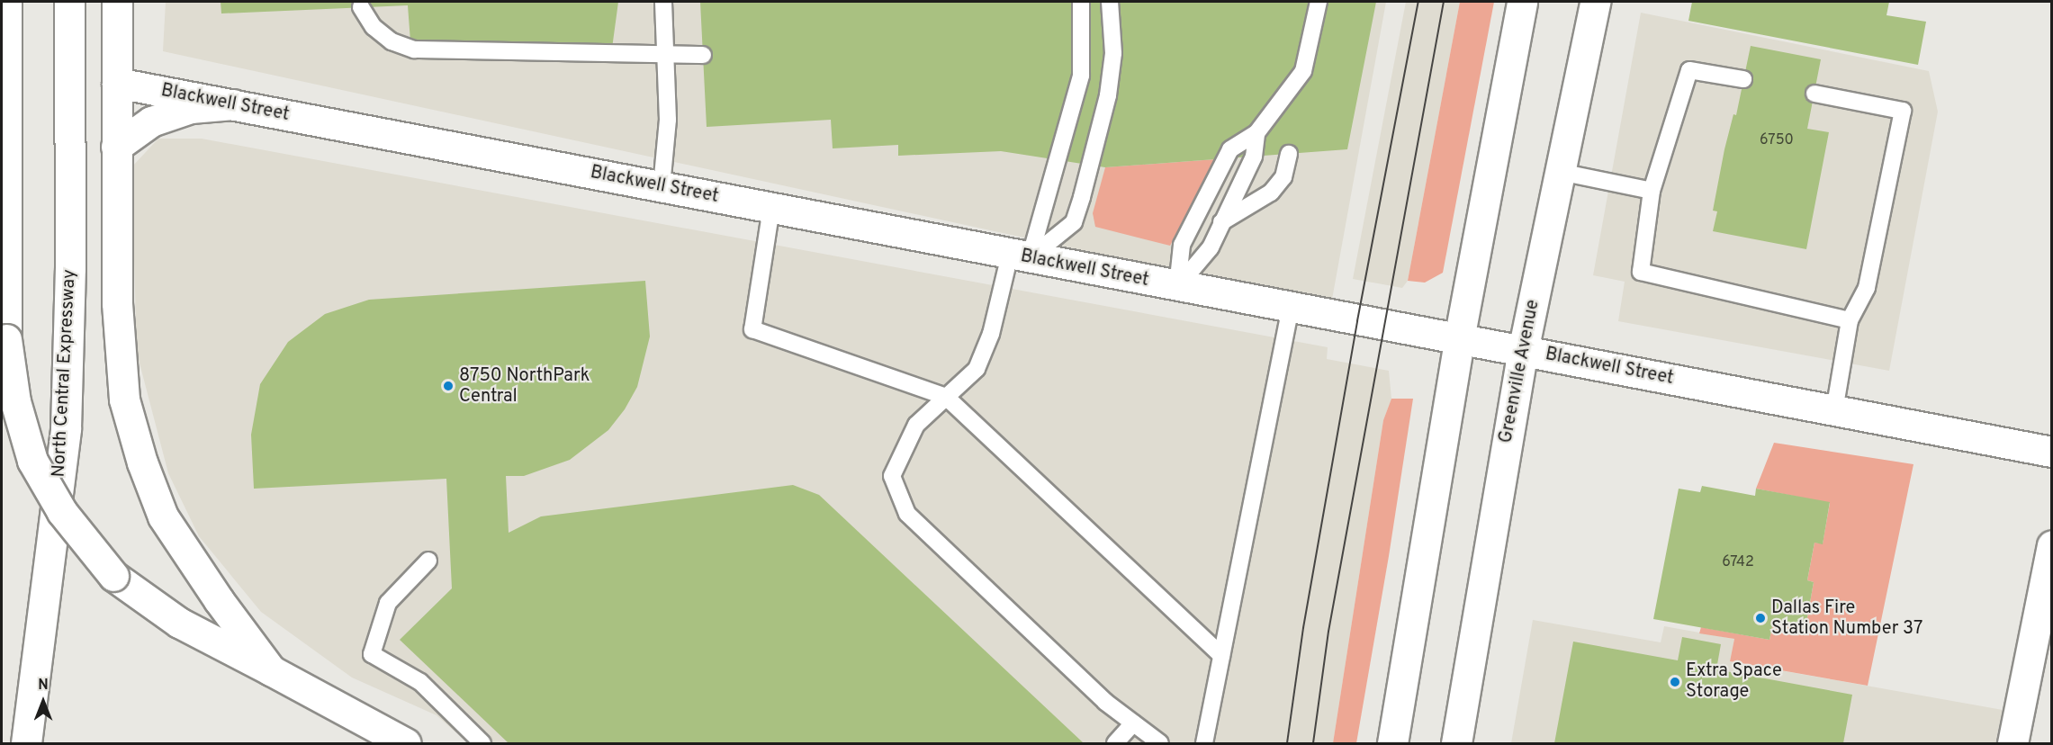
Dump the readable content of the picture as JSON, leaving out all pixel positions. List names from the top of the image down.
{
  "streets": {
    "main road": ["Blackwell Street", "Greenville Avenue", "North Central Expressway"]
  },
  "crossings": [
    ["Blackwell Street", "Greenville Avenue"]
  ],
  "places": ["8750 NorthPark Central", "Dallas Fire Station Number 37", "Extra Space Storage"],
  "house_numbers": ["6750", "6742"],
  "north": "top"
}
